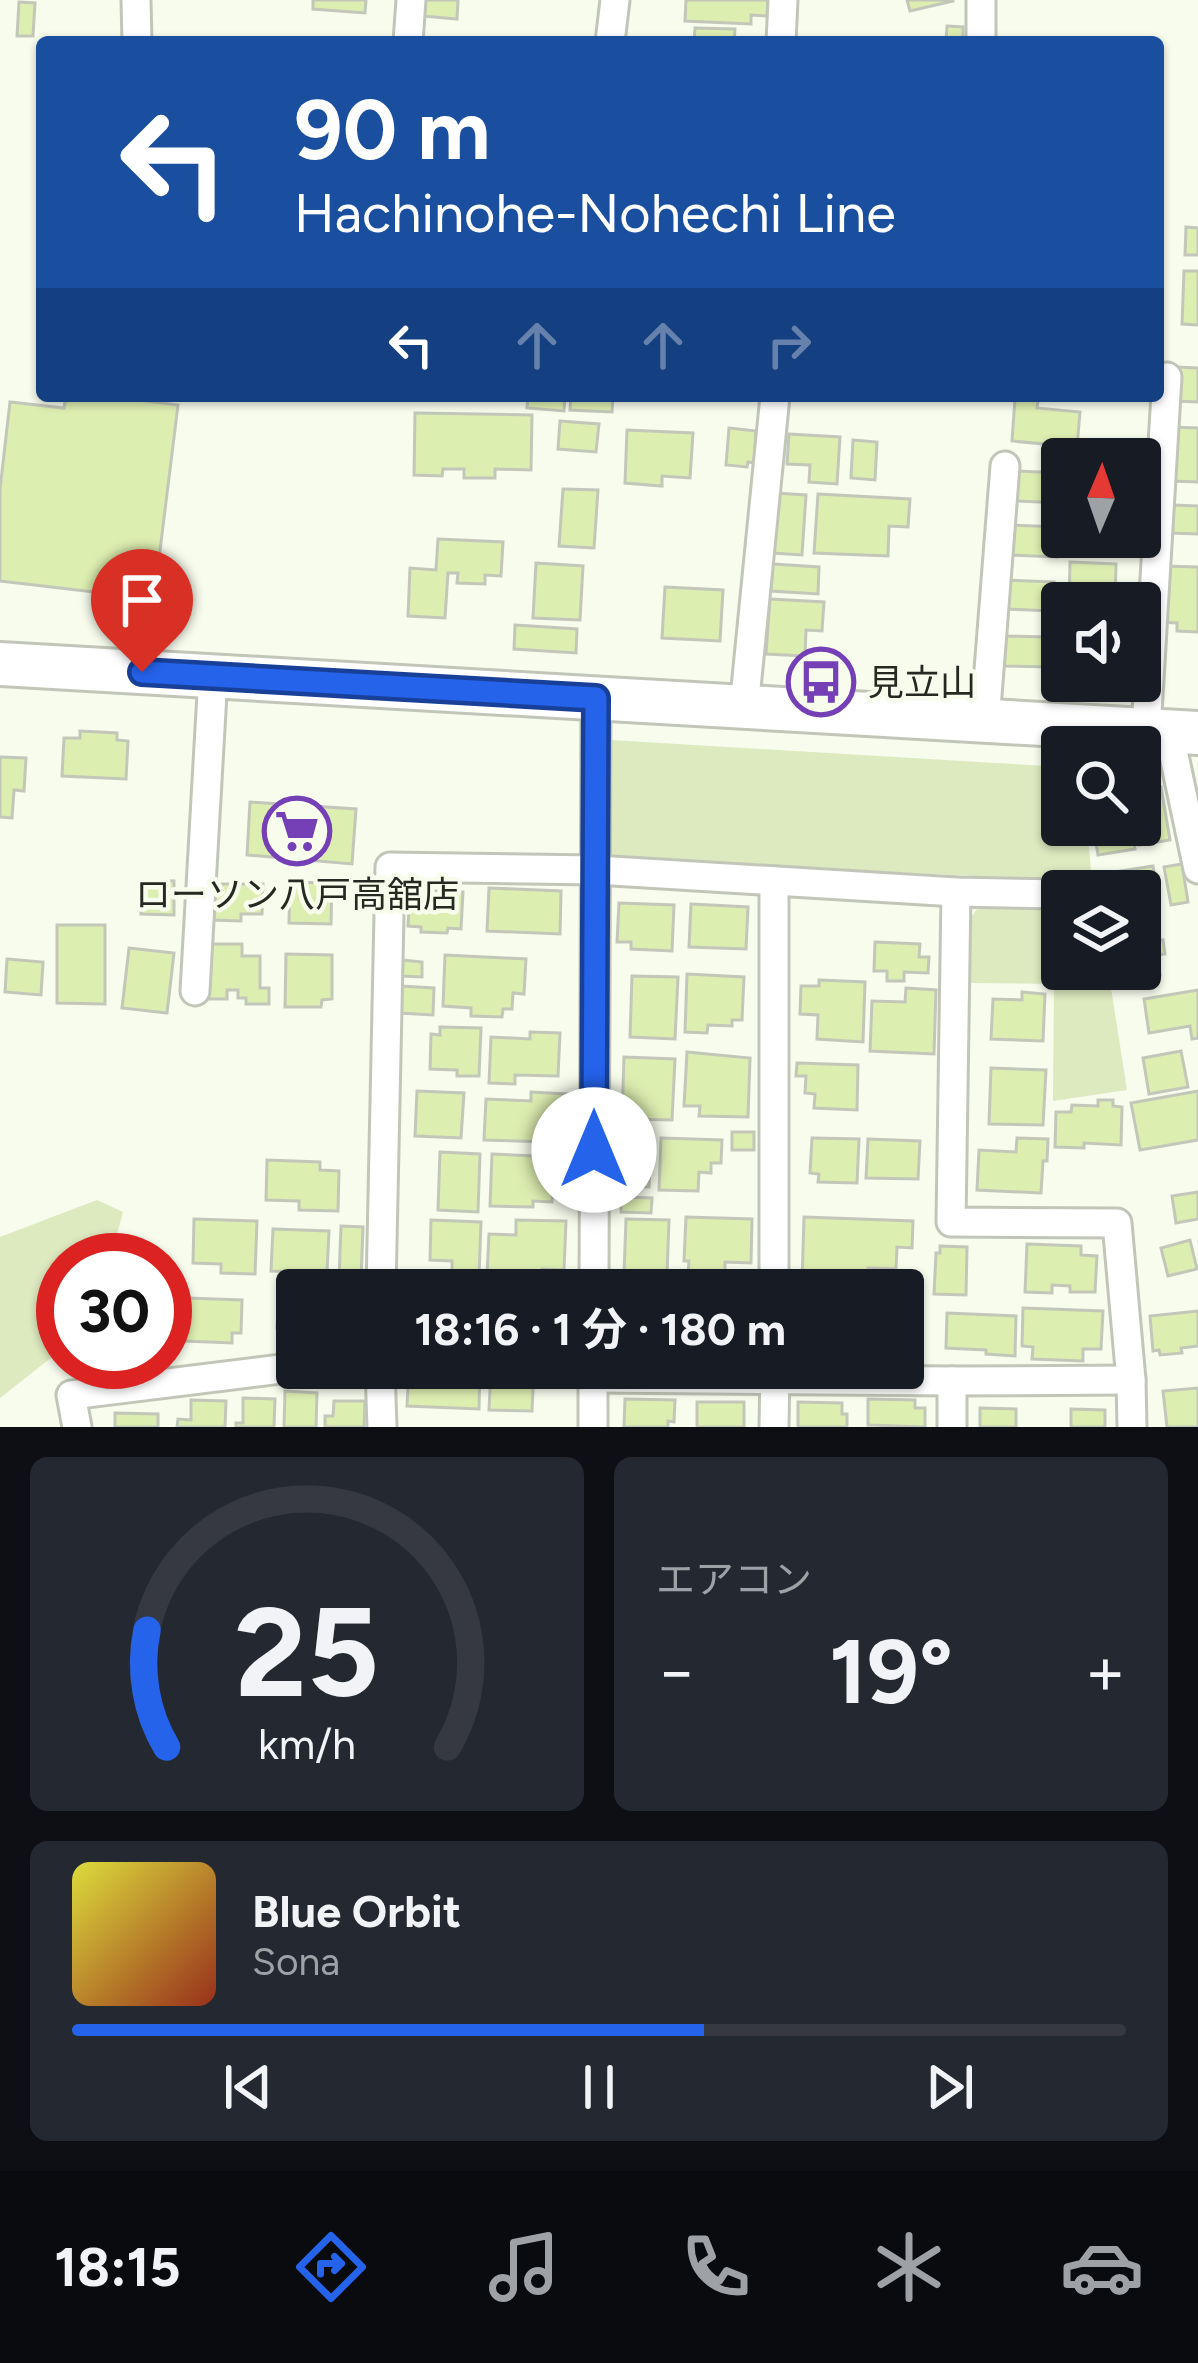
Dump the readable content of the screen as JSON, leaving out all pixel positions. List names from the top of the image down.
{
  "places": {
    "bus stop": ["見立山"],
    "supermarket": ["ローソン八戸高舘店"]
  },
  "north": "top",
  "page": {
    "turn": ["90 m", "Hachinohe-Nohechi Line"],
    "limit": "30",
    "trip": "18:16 · 1 分 · 180 m",
    "tile": "エアコン",
    "heat": ["−", "19°", "+"],
    "song": ["Blue Orbit", "Sona"],
    "tabs": "18:15",
    "gauge": ["25", "km/h"]
  }
}
